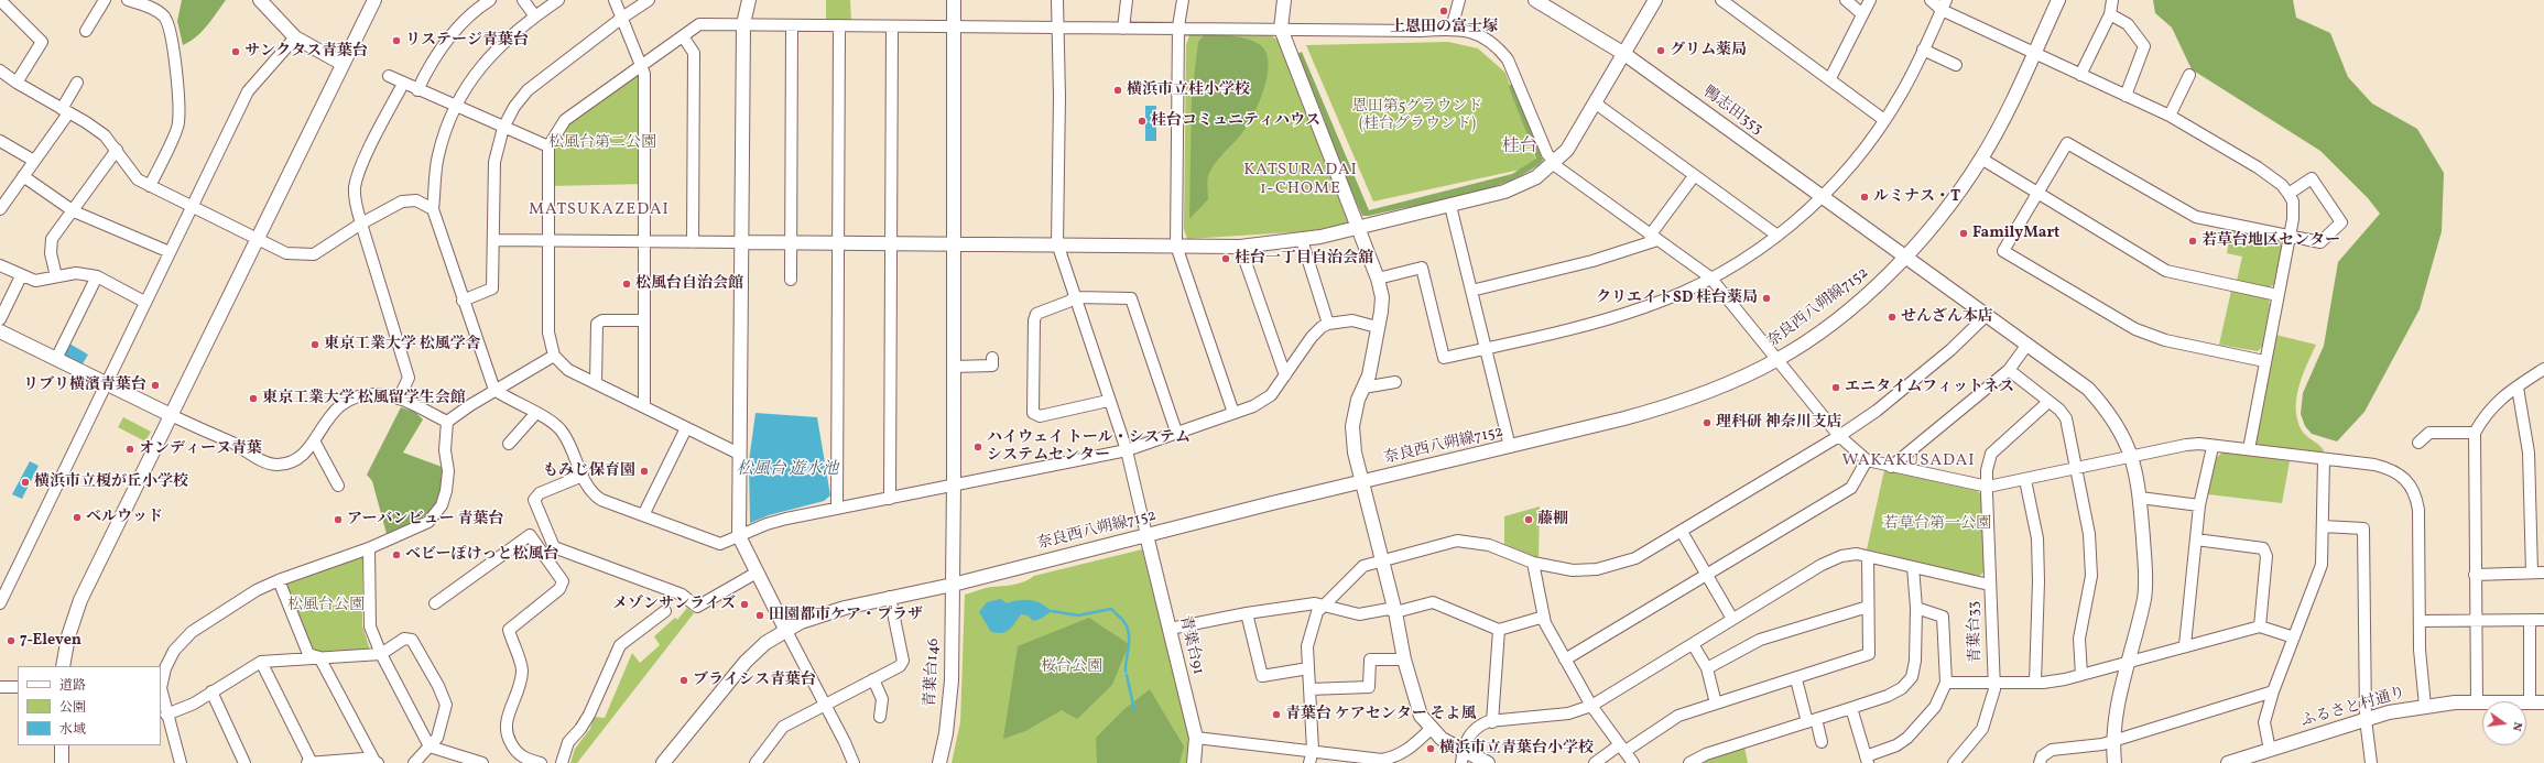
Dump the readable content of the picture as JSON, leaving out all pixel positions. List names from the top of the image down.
{
  "streets": {
    "street": [
      "鴨志田353",
      "奈良西八朔線7152",
      "青葉台33",
      "青葉台91",
      "青葉台146",
      "ふるさと村通り"
    ]
  },
  "crossings": [
    ["鴨志田353", "奈良西八朔線7152"],
    ["奈良西八朔線7152", "青葉台91"],
    ["奈良西八朔線7152", "青葉台146"]
  ],
  "districts": [
    "桂台",
    "KATSURADAI 1-CHOME",
    "MATSUKAZEDAI",
    "WAKAKUSADAI"
  ],
  "water": ["松風台 遊水池"],
  "parks": [
    "恩田第5グラウンド (桂台グラウンド)",
    "松風台第二公園",
    "若草台第一公園",
    "松風台公園",
    "桜台公園"
  ],
  "places": [
    "上恩田の富士塚",
    "リステージ青葉台",
    "グリム薬局",
    "サンクタス青葉台",
    "横浜市立桂小学校",
    "桂台コミュニティハウス",
    "ルミナス・T",
    "FamilyMart",
    "若草台地区センター",
    "桂台一丁目自治会舘",
    "松風台自治会館",
    "クリエイトSD 桂台薬局",
    "せんざん本店",
    "東京工業大学 松風学舎",
    "リブリ横濱青葉台",
    "エニタイムフィットネス",
    "東京工業大学 松風留学生会館",
    "理科研 神奈川支店",
    "ハイウェイ トール・システム システムセンター",
    "オンディーヌ青葉",
    "もみじ保育園",
    "横浜市立榎が丘小学校",
    "ベルウッド",
    "アーバンビュー 青葉台",
    "藤棚",
    "ベビーぽけっと松風台",
    "メゾンサンライズ",
    "田園都市ケア・プラザ",
    "7-Eleven",
    "ブライシス青葉台",
    "青葉台 ケアセンター そよ風",
    "横浜市立青葉台小学校"
  ],
  "legend": ["道路", "公園", "水域"],
  "north": "right"
}
